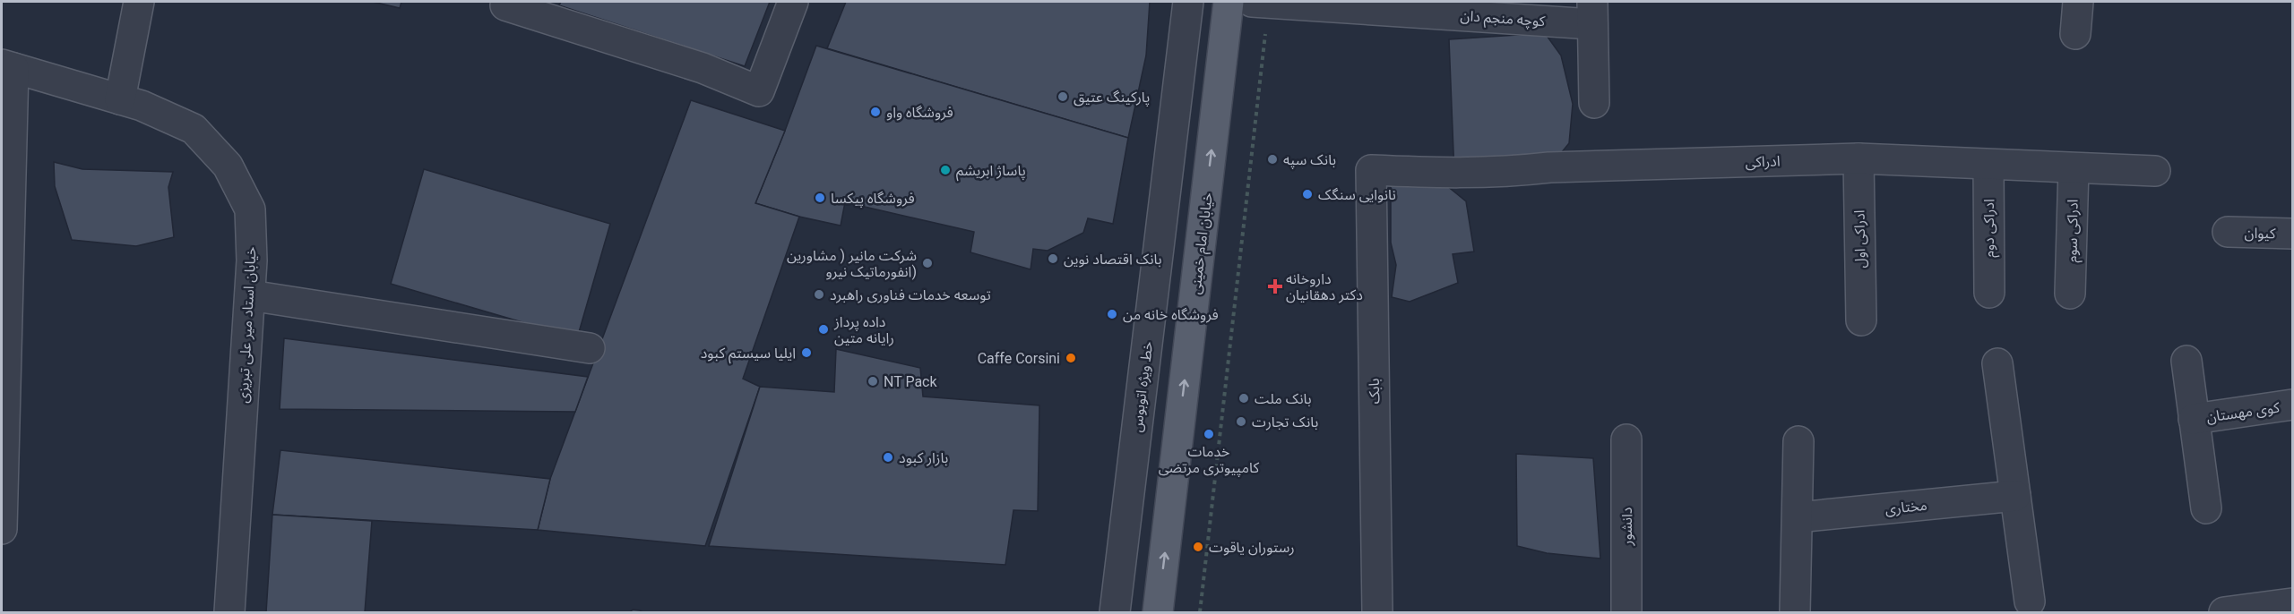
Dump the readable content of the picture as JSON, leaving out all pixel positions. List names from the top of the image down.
{
  "streets": {
    "main road": ["خیابان امام خمینی"],
    "street": [
      "کوچه منجم دان",
      "ادراکی",
      "ادراکی دوم",
      "ادراکی سوم",
      "کیوان",
      "ادراکی اول",
      "خیابان استاد میر علی تبریزی",
      "خط ویژه اتوبوس",
      "بابک",
      "کوی‌ مهستان",
      "مختاری",
      "دانشور"
    ]
  },
  "crossings": [
    ["ادراکی", "ادراکی دوم"],
    ["ادراکی", "ادراکی سوم"],
    ["ادراکی", "ادراکی اول"],
    ["ادراکی", "بابک"]
  ],
  "one_way": ["خیابان امام خمینی"],
  "places": {
    "other": [
      "پارکینگ عتیق",
      "فروشگاه واو",
      "بانک سپه",
      "پاساژ ابریشم",
      "نانوایی سنگک",
      "فروشگاه پیکسا",
      "بانک اقتصاد نوین",
      "شرکت مانیر ( مشاورین انفورماتیک نیرو)",
      "توسعه خدمات فناوری راهبرد",
      "فروشگاه خانه من",
      "داده پرداز رایانه متین",
      "ایلیا سیستم کبود",
      "Caffe Corsini",
      "NT Pack",
      "بانک ملت",
      "بانک تجارت",
      "خدمات کامپیوتری مرتضی",
      "بازار کبود",
      "رستوران یاقوت"
    ],
    "health": ["داروخانه دکتر دهقانیان"]
  }
}
